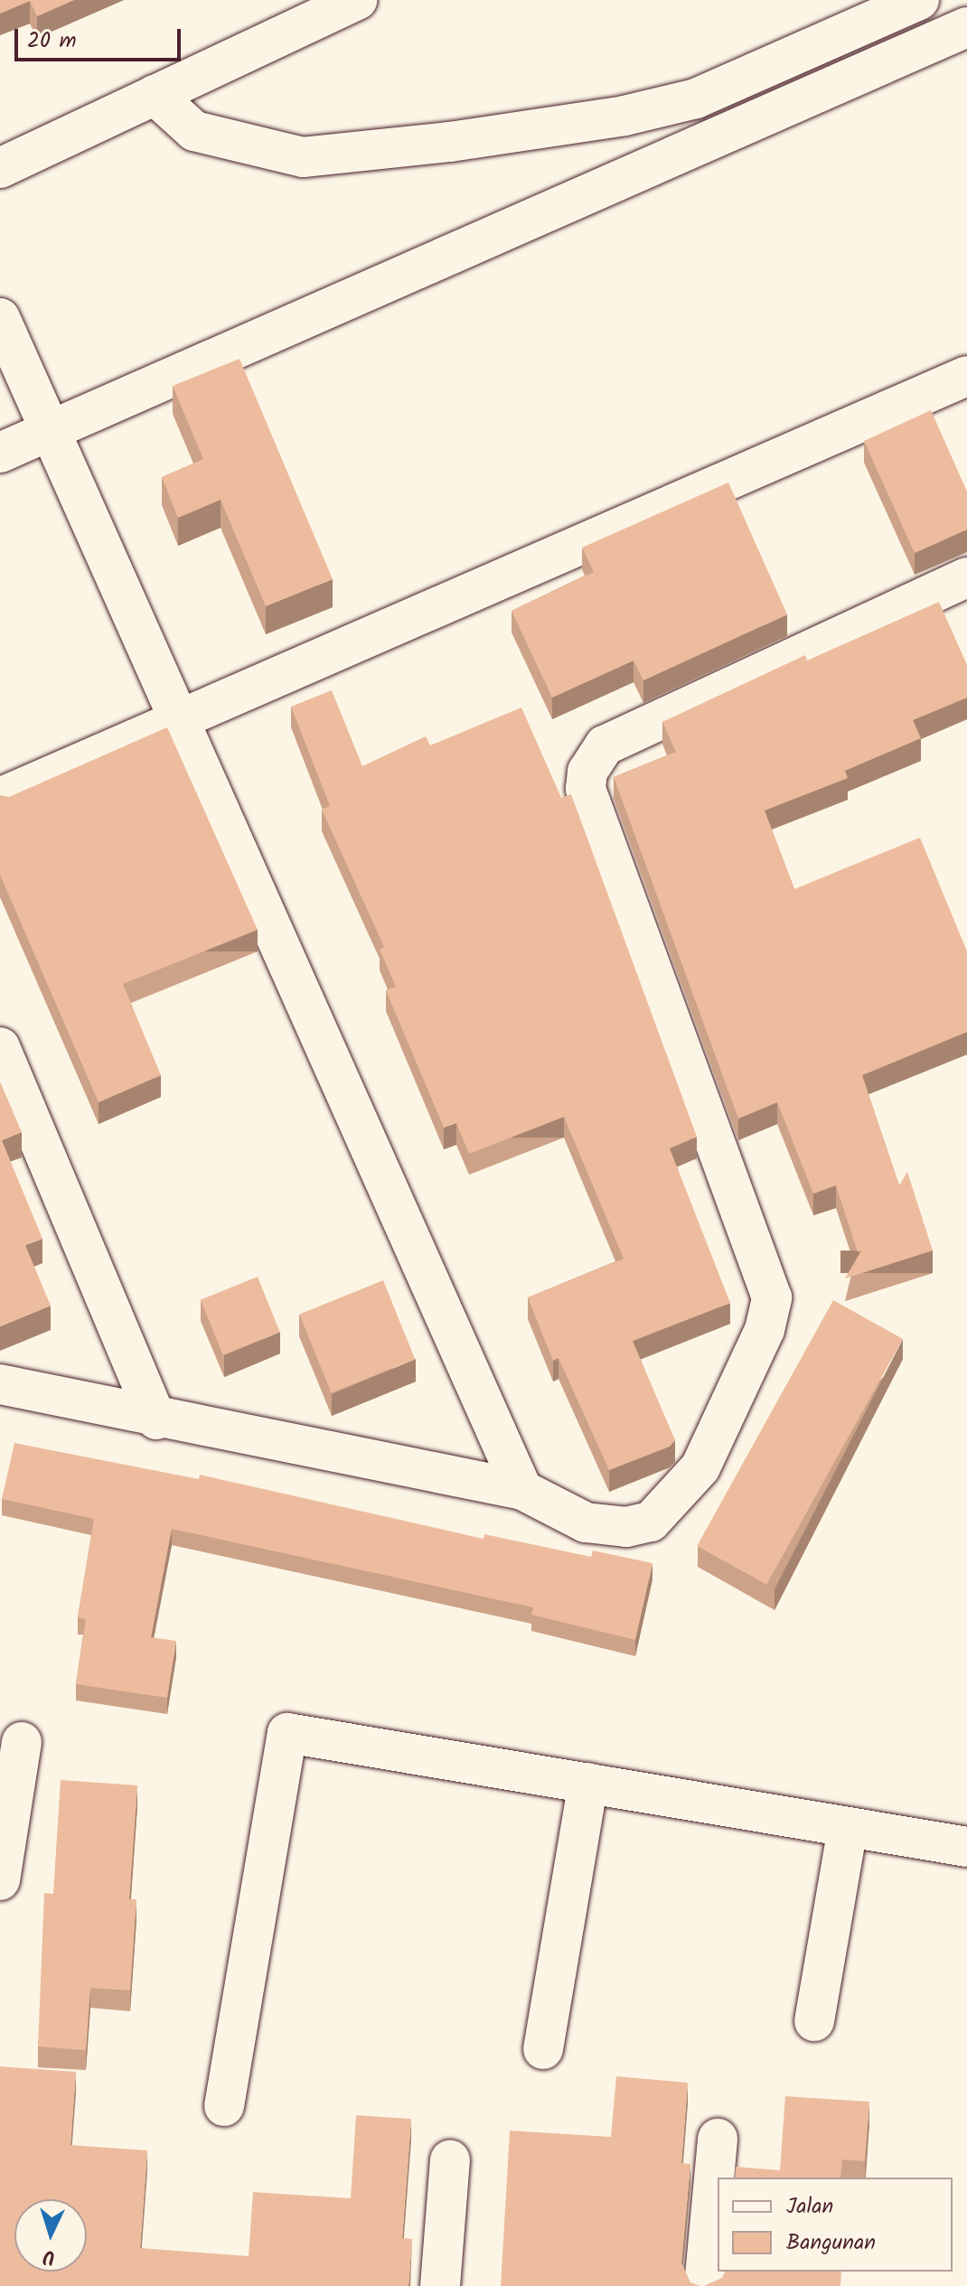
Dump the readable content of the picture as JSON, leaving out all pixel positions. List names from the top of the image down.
{
  "legend": ["Jalan", "Bangunan"],
  "scale_bar": "20 m",
  "north": "bottom"
}
